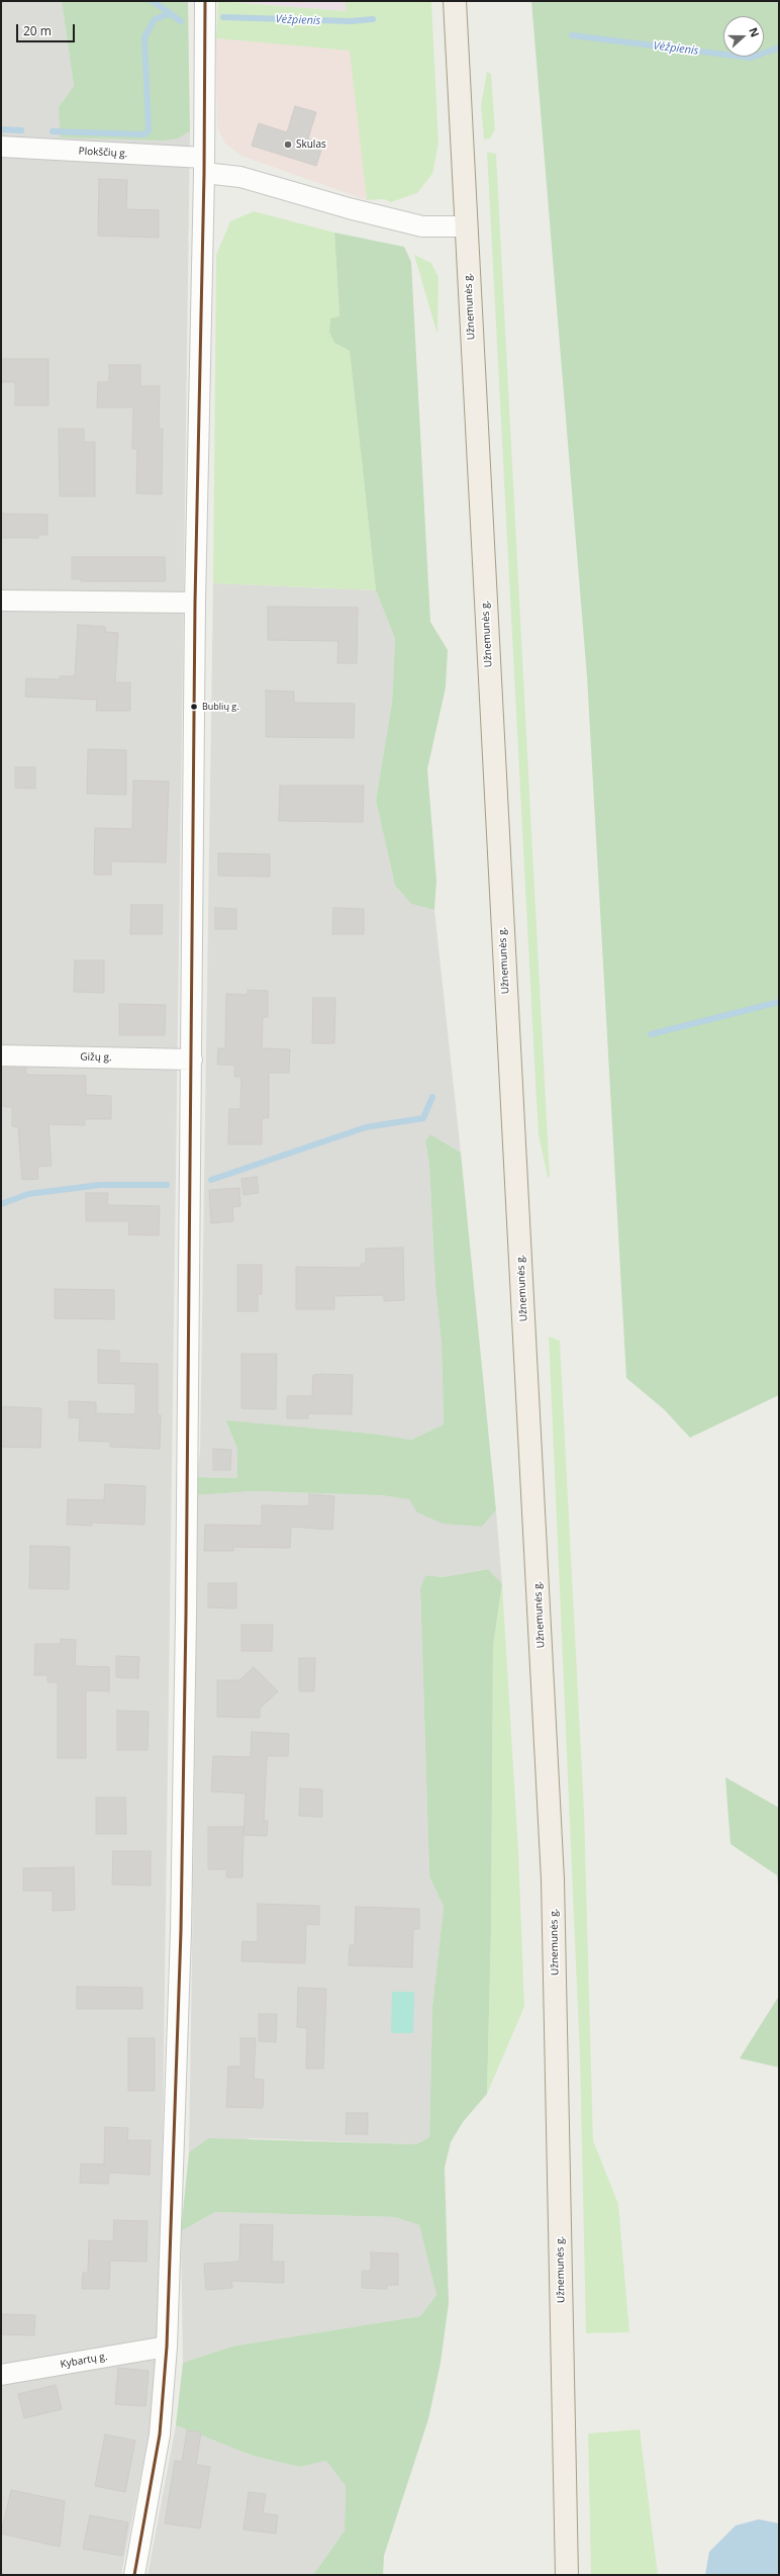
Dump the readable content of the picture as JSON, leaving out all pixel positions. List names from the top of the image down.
{
  "streets": {
    "main road": ["Užnemunės g."],
    "street": ["Plokščių g.", "Gižų g.", "Kybartų g."]
  },
  "crossings": [
    ["Plokščių g.", "Užnemunės g."]
  ],
  "water": ["Vėžpienis"],
  "places": ["Skulas", "Bublių g."],
  "scale_bar": "20 m",
  "north": "right"
}
